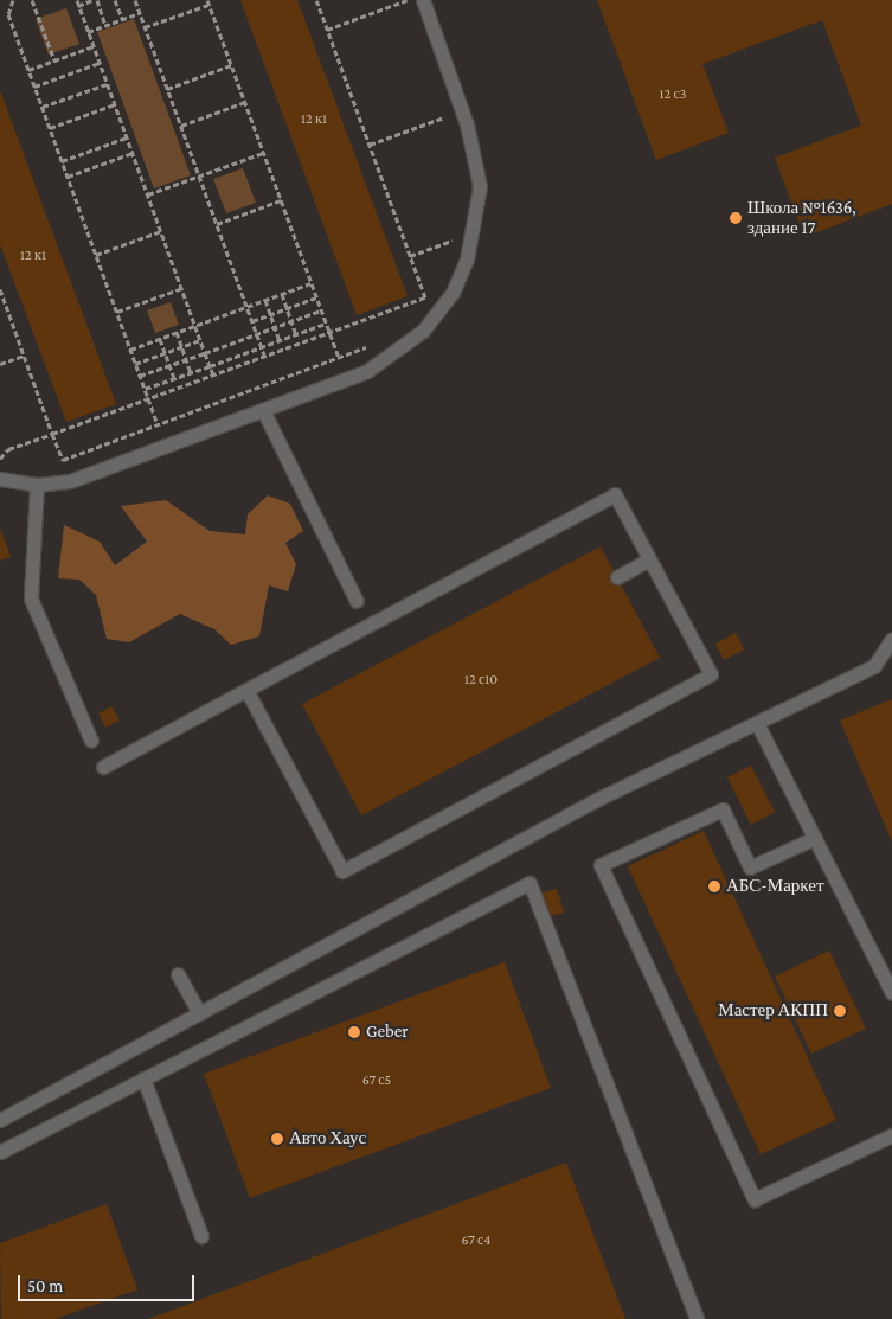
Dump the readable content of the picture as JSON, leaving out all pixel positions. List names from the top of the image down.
{
  "places": [
    "Школа №1636, здание 17",
    "АБС-Маркет",
    "Мастер АКПП",
    "Geber",
    "Авто Хаус"
  ],
  "house_numbers": [
    "12 с3",
    "12 к1",
    "12 к1",
    "12 с10",
    "67 с5",
    "67 с4"
  ],
  "scale_bar": "50 m"
}
